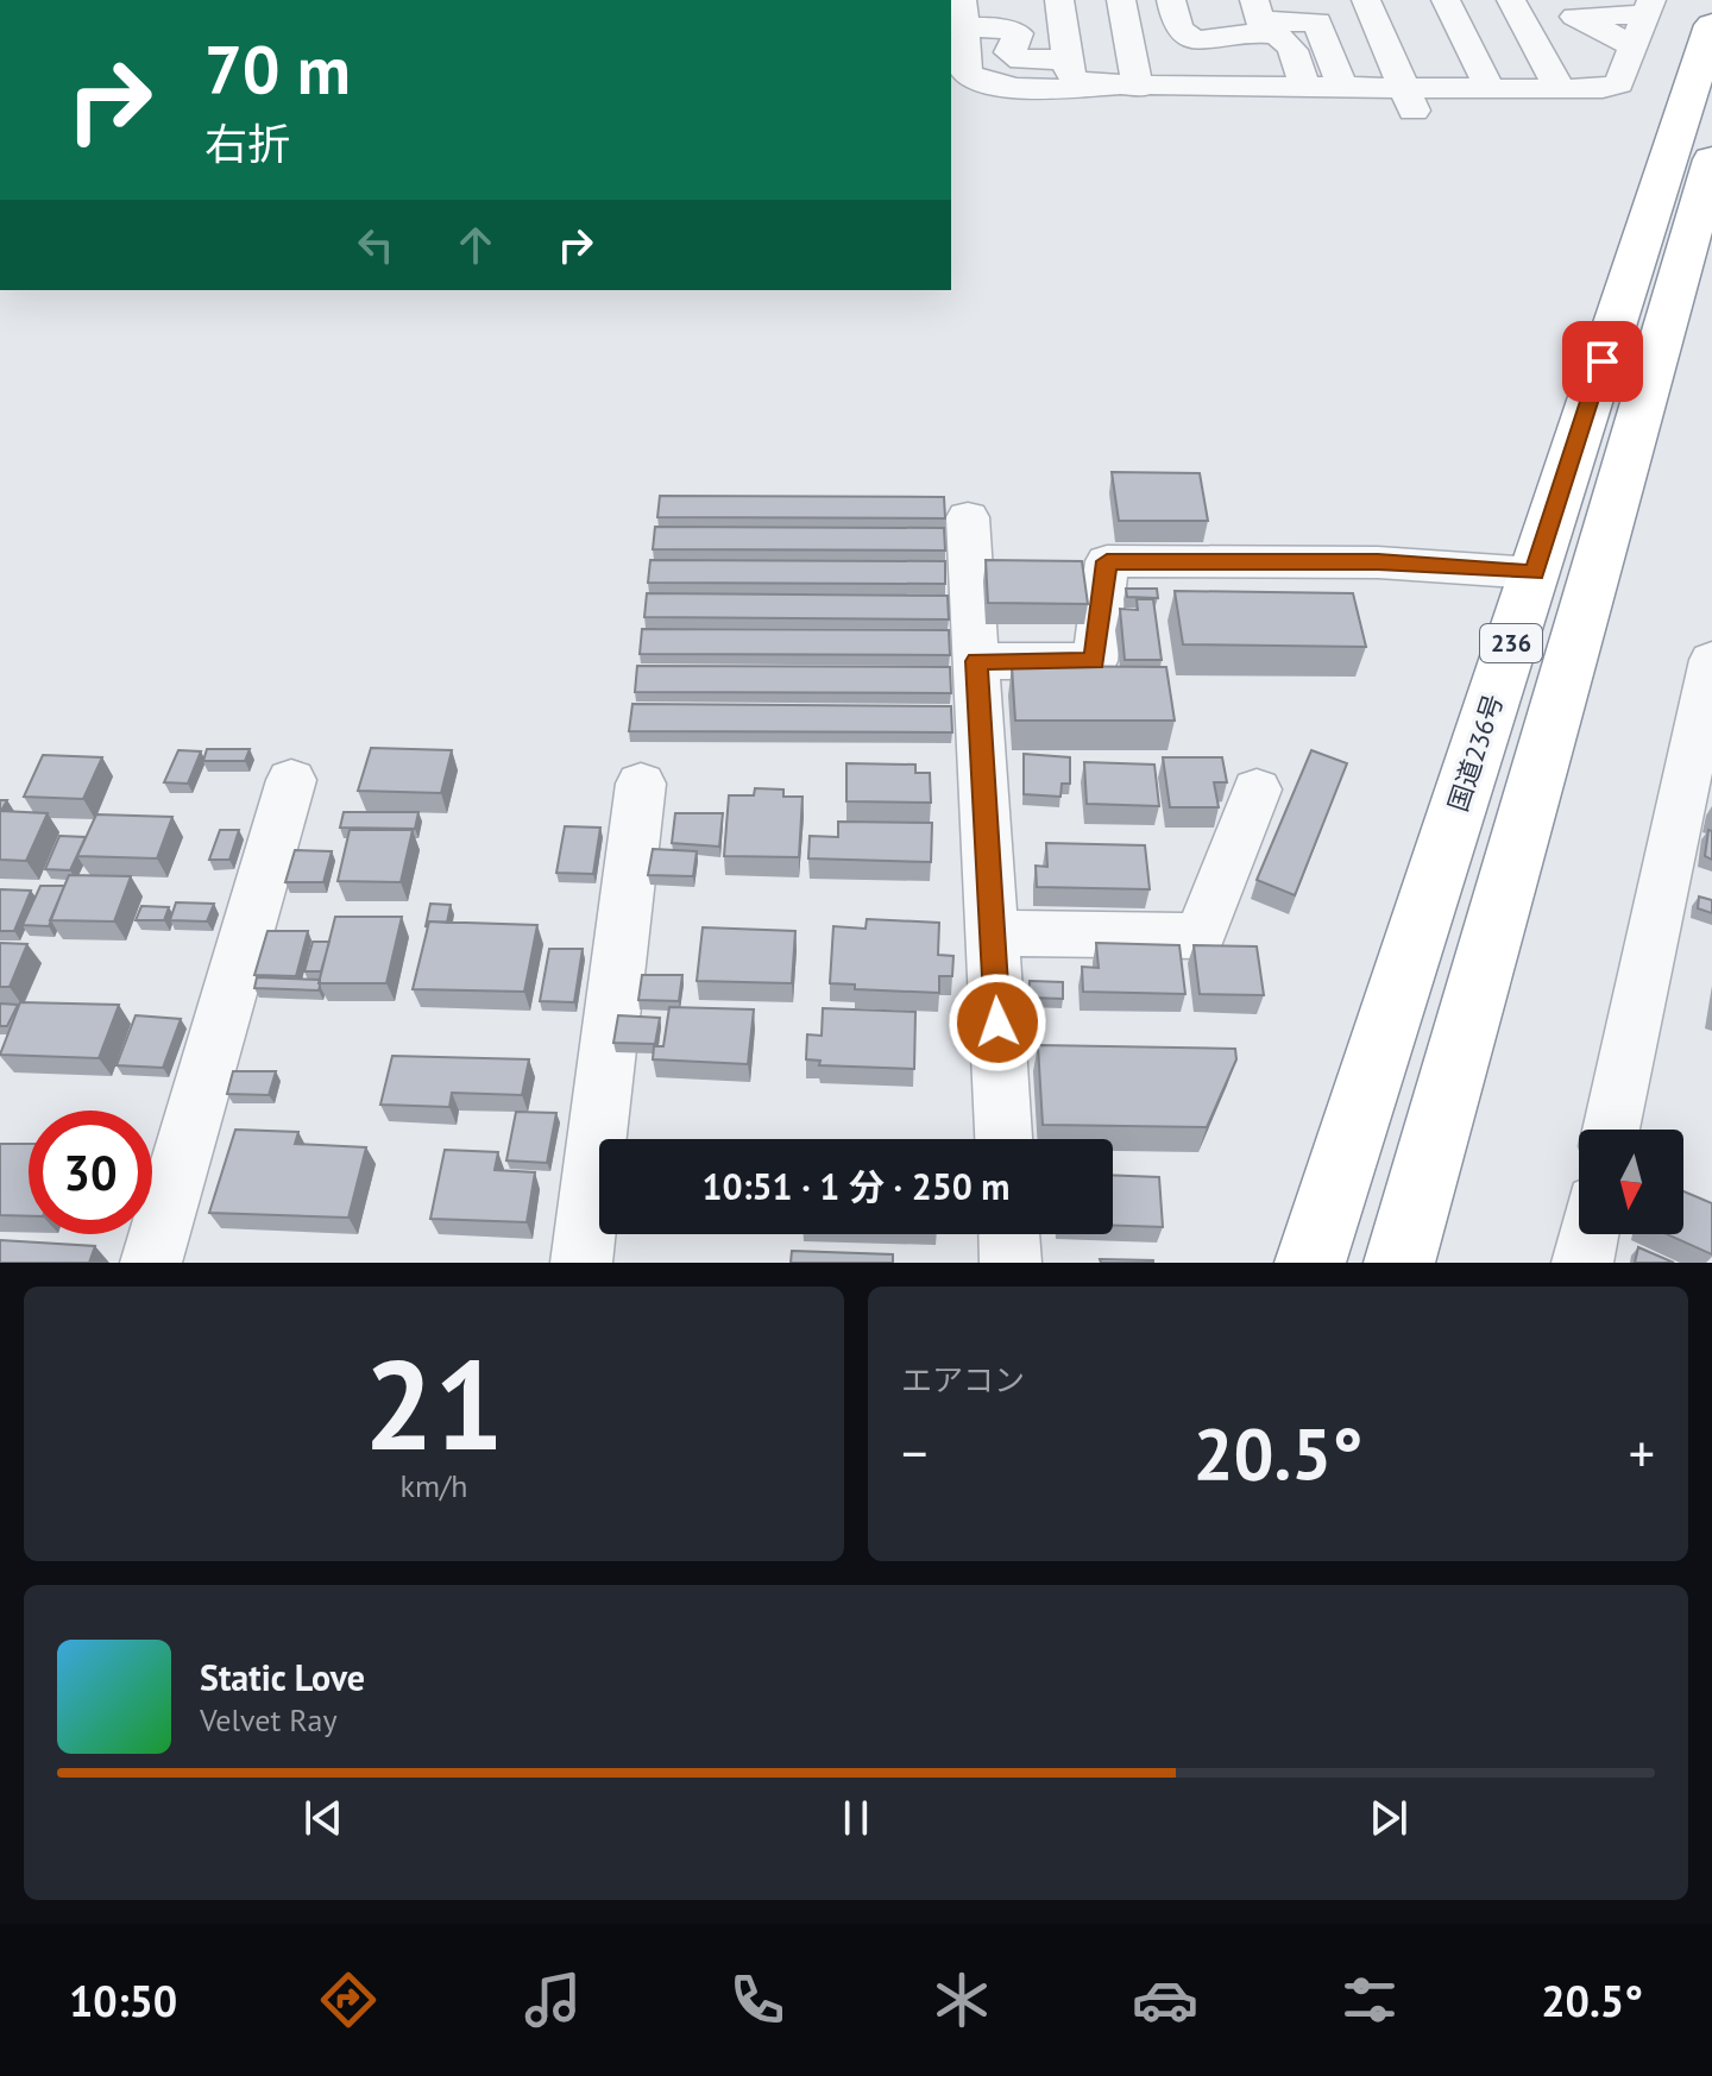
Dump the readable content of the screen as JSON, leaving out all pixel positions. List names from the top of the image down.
{
  "streets": {
    "highway": ["236", "国道236号"]
  },
  "north": "bottom",
  "page": {
    "turn": ["70 m", "右折"],
    "limit": "30",
    "trip": "10:51 · 1 分 · 250 m",
    "tile": [
      ["21", "km/h"],
      "エアコン"
    ],
    "heat": ["−", "20.5°", "+"],
    "song": ["Static Love", "Velvet Ray"],
    "tabs": ["10:50", "20.5°"]
  }
}
